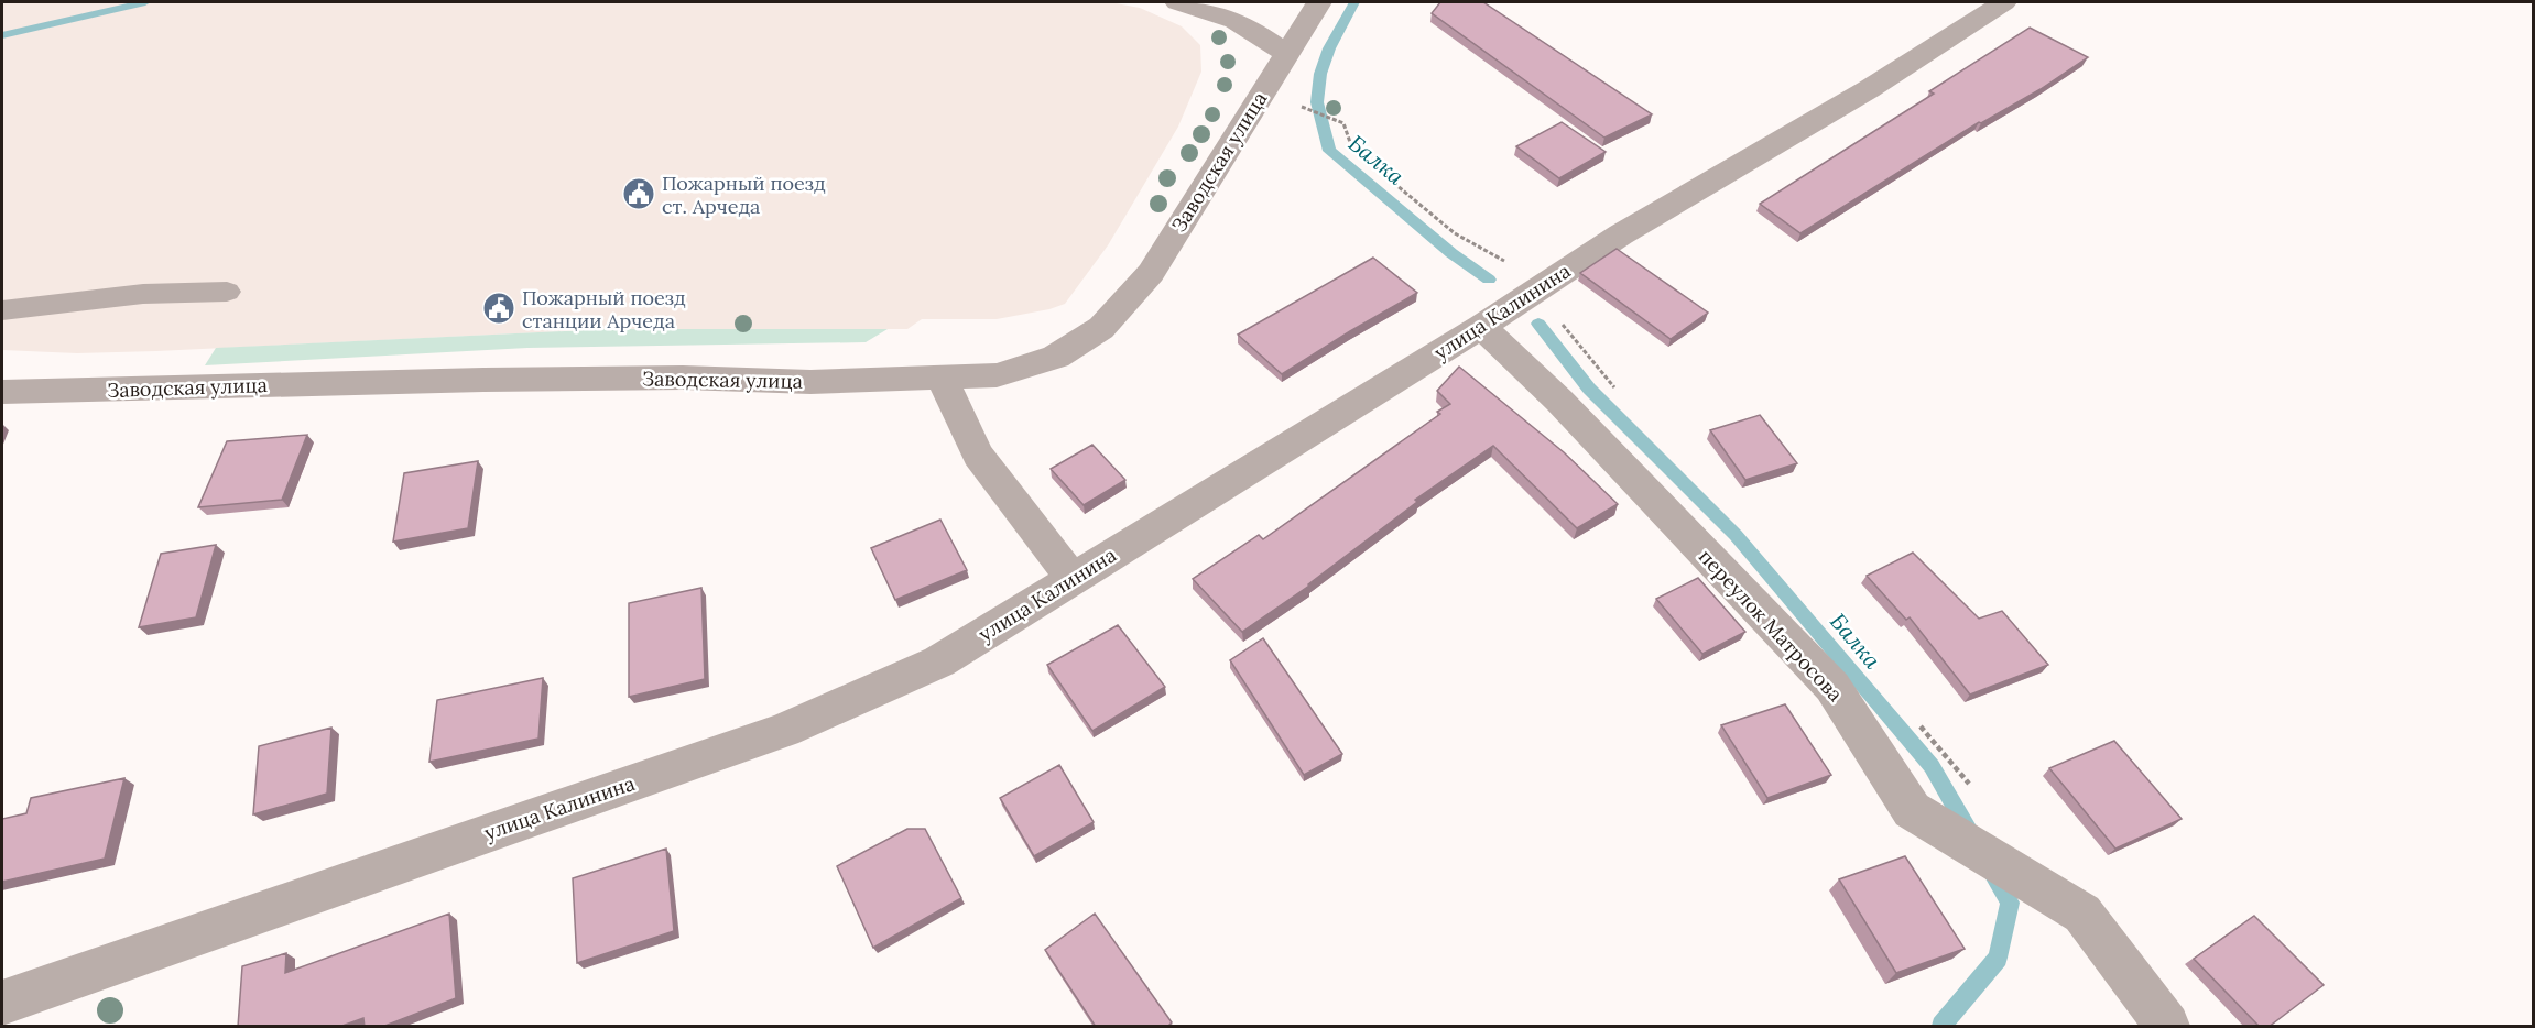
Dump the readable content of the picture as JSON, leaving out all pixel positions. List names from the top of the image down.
{
  "streets": {
    "street": ["Заводская улица", "улица Калинина", "переулок Матросова"]
  },
  "crossings": [
    ["улица Калинина", "переулок Матросова"]
  ],
  "water": ["Балка"],
  "places": {
    "public building": ["Пожарный поезд ст. Арчеда", "Пожарный поезд станции Арчеда"]
  }
}
